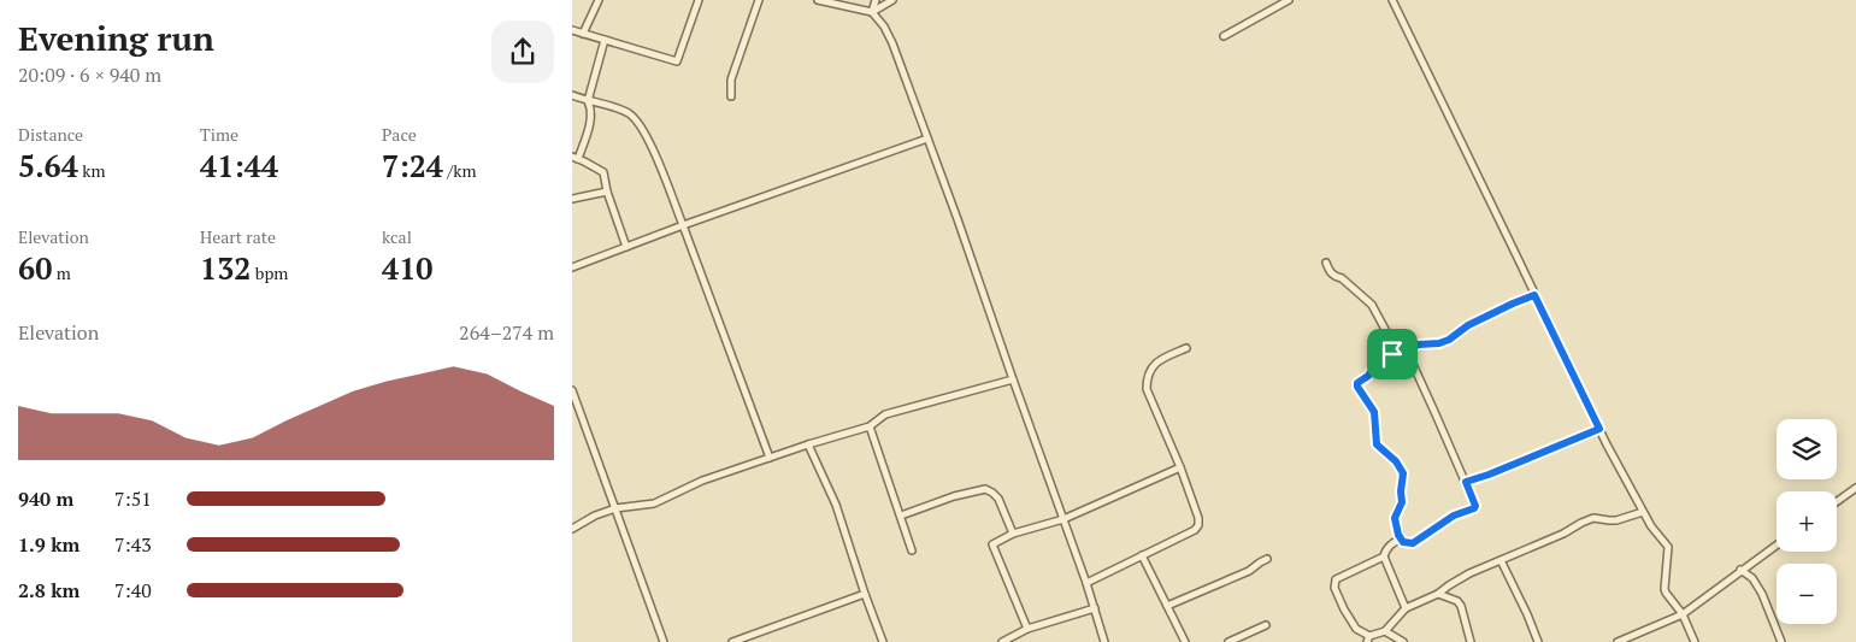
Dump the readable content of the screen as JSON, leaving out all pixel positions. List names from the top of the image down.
{
  "page": {
    "heading": ["Evening run", "20:09 · 6 × 940 m"],
    "stats": [
      ["Distance", "5.64 km"],
      ["Time", "41:44"],
      ["Pace", "7:24 /km"],
      ["Elevation", "60 m"],
      ["Heart rate", "132 bpm"],
      ["kcal", "410"]
    ],
    "chart": ["Elevation", "264–274 m"],
    "map_buttons": ["+", "−"],
    "list": [
      {
        "name": "940 m",
        "note": "7:51"
      },
      {
        "name": "1.9 km",
        "note": "7:43"
      },
      {
        "name": "2.8 km",
        "note": "7:40"
      }
    ]
  }
}
